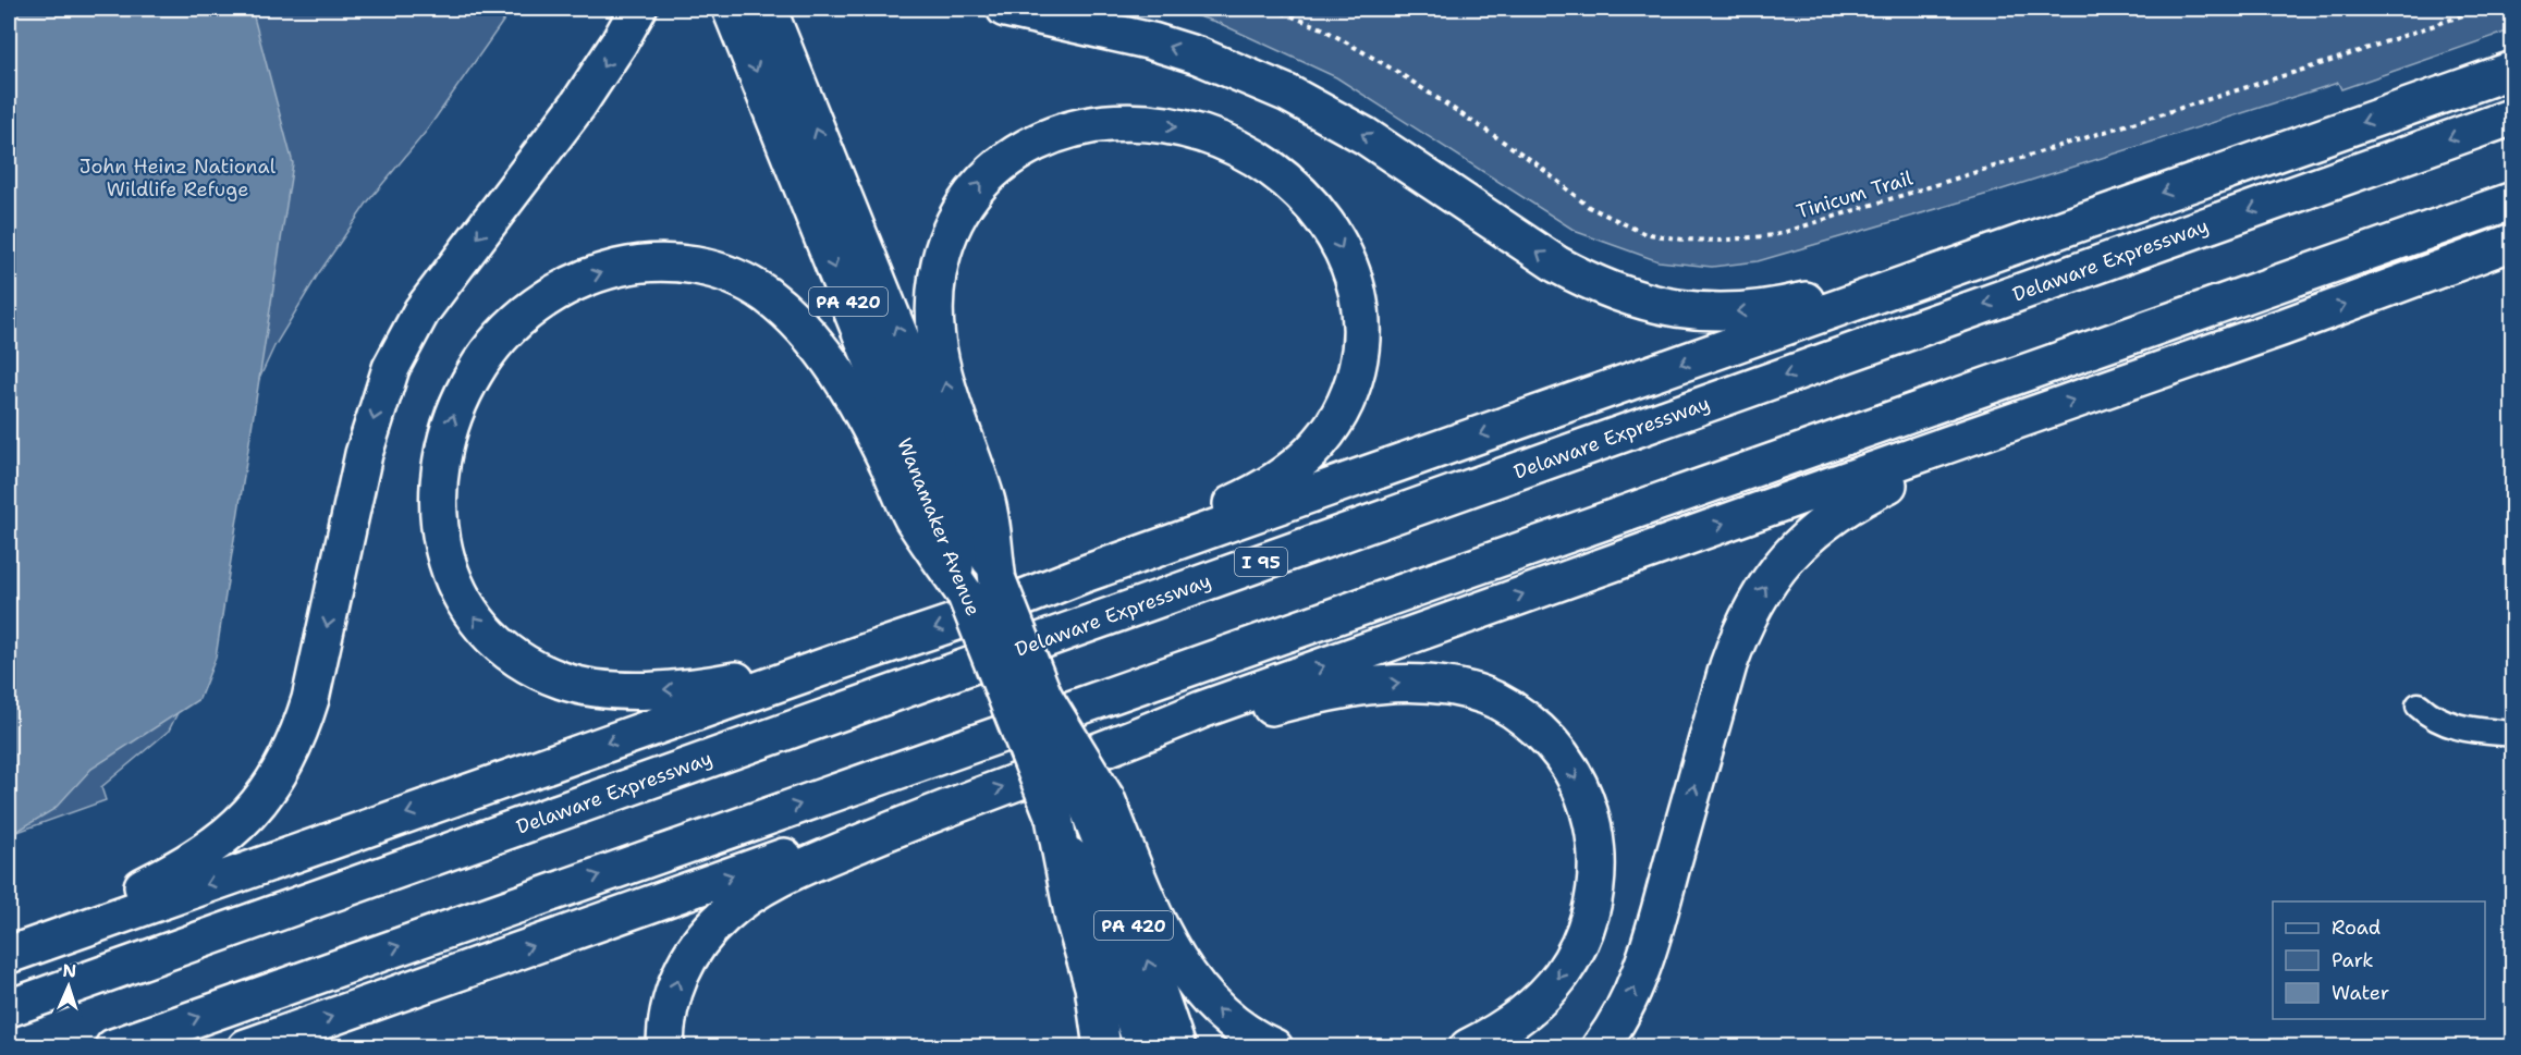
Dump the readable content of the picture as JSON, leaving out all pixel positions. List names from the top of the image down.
{
  "streets": {
    "main road": [
      "Delaware Expressway",
      "PA 420",
      "Wanamaker Avenue",
      "I 95"
    ],
    "path": ["Tinicum Trail"]
  },
  "crossings": [
    ["PA 420", "Wanamaker Avenue"]
  ],
  "parks": ["John Heinz National Wildlife Refuge"],
  "legend": ["Road", "Park", "Water"],
  "north": "top"
}
